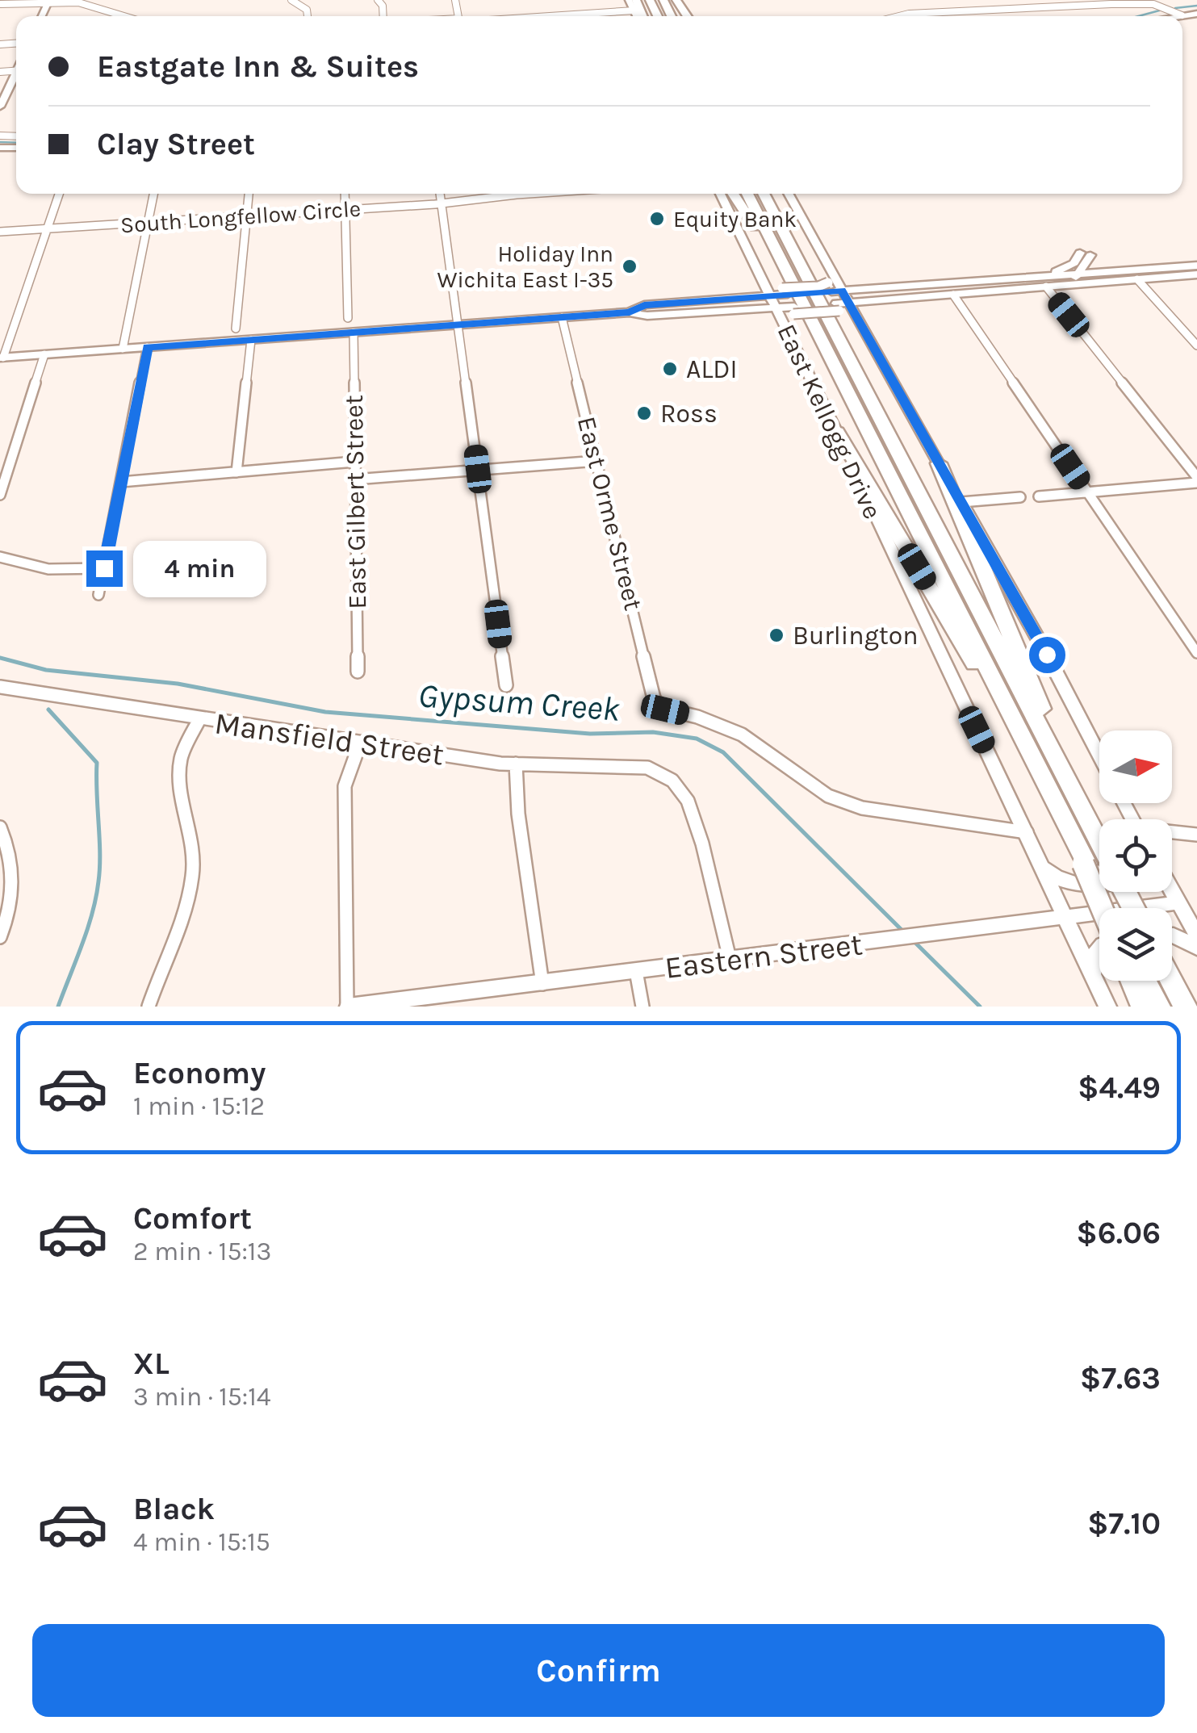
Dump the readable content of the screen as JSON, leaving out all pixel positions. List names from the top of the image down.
{
  "streets": {
    "main road": ["East Kellogg Drive", "Eastern Street"],
    "street": [
      "South Longfellow Circle",
      "East Gilbert Street",
      "East Orme Street",
      "Mansfield Street"
    ]
  },
  "crossings": [
    ["East Kellogg Drive", "East Orme Street"],
    ["East Kellogg Drive", "Eastern Street"],
    ["Mansfield Street", "Eastern Street"]
  ],
  "water": ["Gypsum Creek"],
  "places": [
    "Equity Bank",
    "Holiday Inn Wichita East I-35",
    "ALDI",
    "Ross",
    "Burlington"
  ],
  "north": "right",
  "page": {
    "banner": ["Eastgate Inn & Suites", "Clay Street"],
    "bubble": "4 min",
    "list": [
      {
        "name": "Economy",
        "note": "1 min · 15:12",
        "value": "$4.49"
      },
      {
        "name": "Comfort",
        "note": "2 min · 15:13",
        "value": "$6.06"
      },
      {
        "name": "XL",
        "note": "3 min · 15:14",
        "value": "$7.63"
      },
      {
        "name": "Black",
        "note": "4 min · 15:15",
        "value": "$7.10"
      }
    ],
    "buttons": "Confirm"
  }
}
